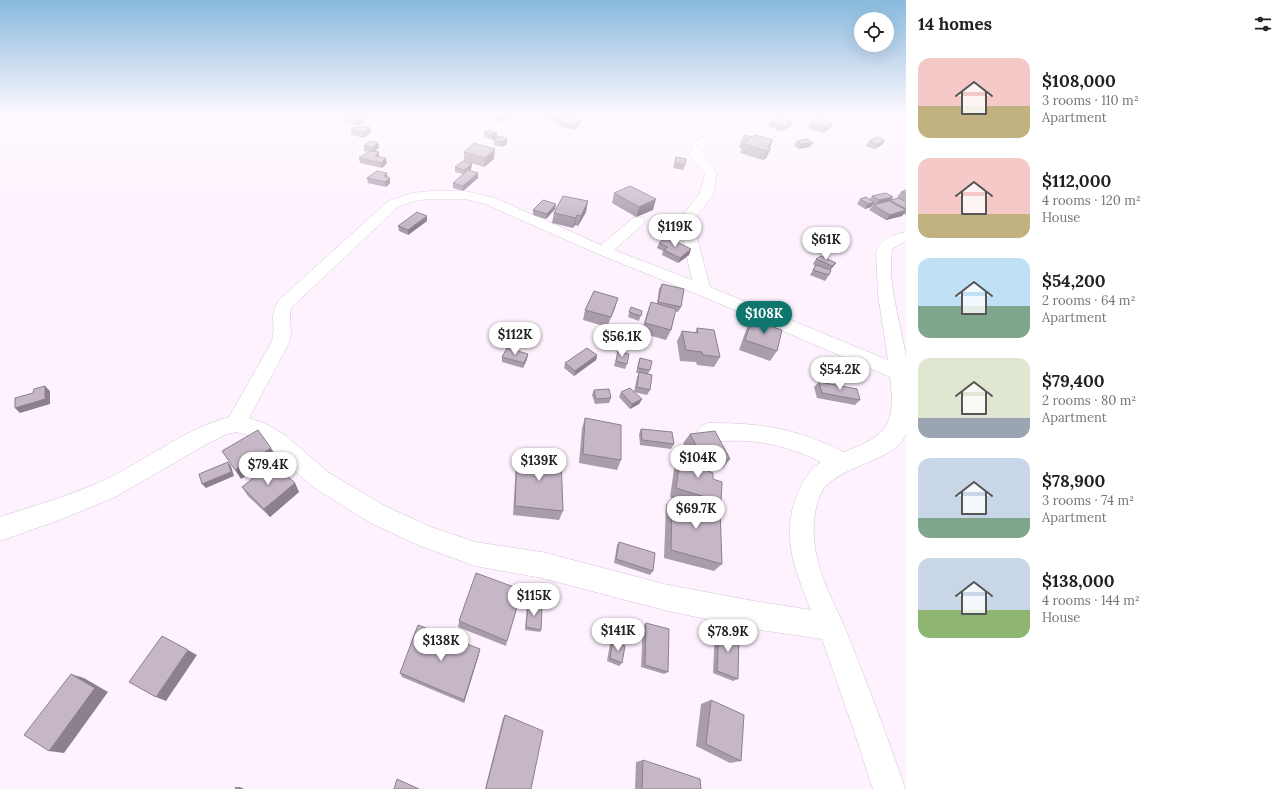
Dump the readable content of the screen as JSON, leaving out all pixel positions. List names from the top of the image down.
{
  "page": {
    "heading": "14 homes",
    "list": [
      {
        "name": "$108,000",
        "note": "3 rooms · 110 m² · Apartment"
      },
      {
        "name": "$112,000",
        "note": "4 rooms · 120 m² · House"
      },
      {
        "name": "$54,200",
        "note": "2 rooms · 64 m² · Apartment"
      },
      {
        "name": "$79,400",
        "note": "2 rooms · 80 m² · Apartment"
      },
      {
        "name": "$78,900",
        "note": "3 rooms · 74 m² · Apartment"
      },
      {
        "name": "$138,000",
        "note": "4 rooms · 144 m² · House"
      }
    ],
    "price": [
      "$119K",
      "$61K",
      "$108K",
      "$112K",
      "$56.1K",
      "$54.2K",
      "$104K",
      "$139K",
      "$79.4K",
      "$69.7K",
      "$115K",
      "$141K",
      "$78.9K",
      "$138K"
    ]
  }
}
